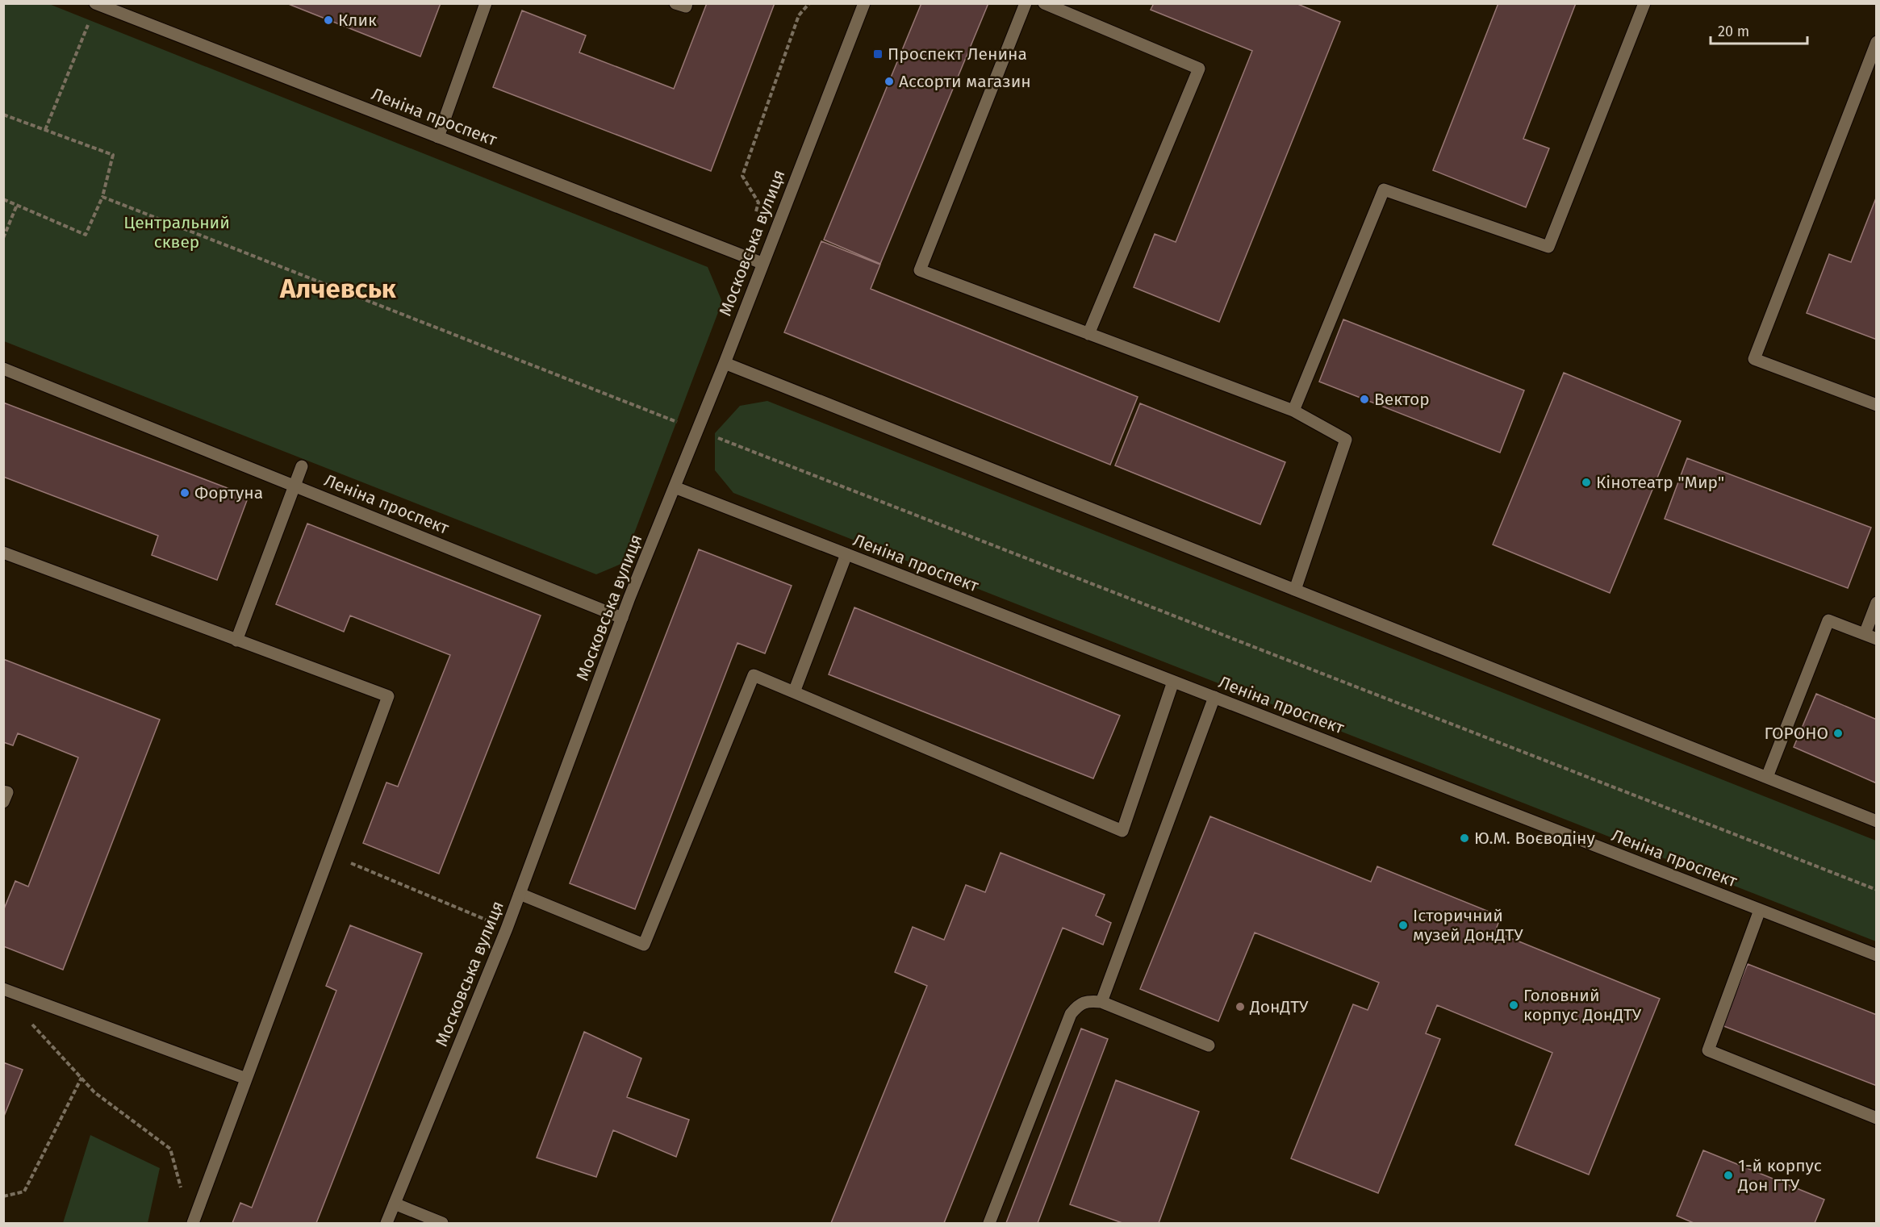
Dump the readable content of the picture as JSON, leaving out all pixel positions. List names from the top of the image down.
{
  "streets": {
    "street": ["Леніна проспект", "Московська вулиця"]
  },
  "crossings": [
    ["Леніна проспект", "Московська вулиця"]
  ],
  "districts": ["Алчевськ"],
  "parks": ["Центральний сквер"],
  "places": {
    "other": [
      "Клик",
      "Ассорти магазин",
      "Вектор",
      "Кінотеатр \"Мир\"",
      "Фортуна",
      "ГОРОНО",
      "Ю.М. Воєводіну",
      "Історичний музей ДонДТУ",
      "Головний корпус ДонДТУ",
      "ДонДТУ",
      "1-й корпус Дон ГТУ"
    ],
    "transit": ["Проспект Ленина"]
  },
  "scale_bar": "20 m"
}
